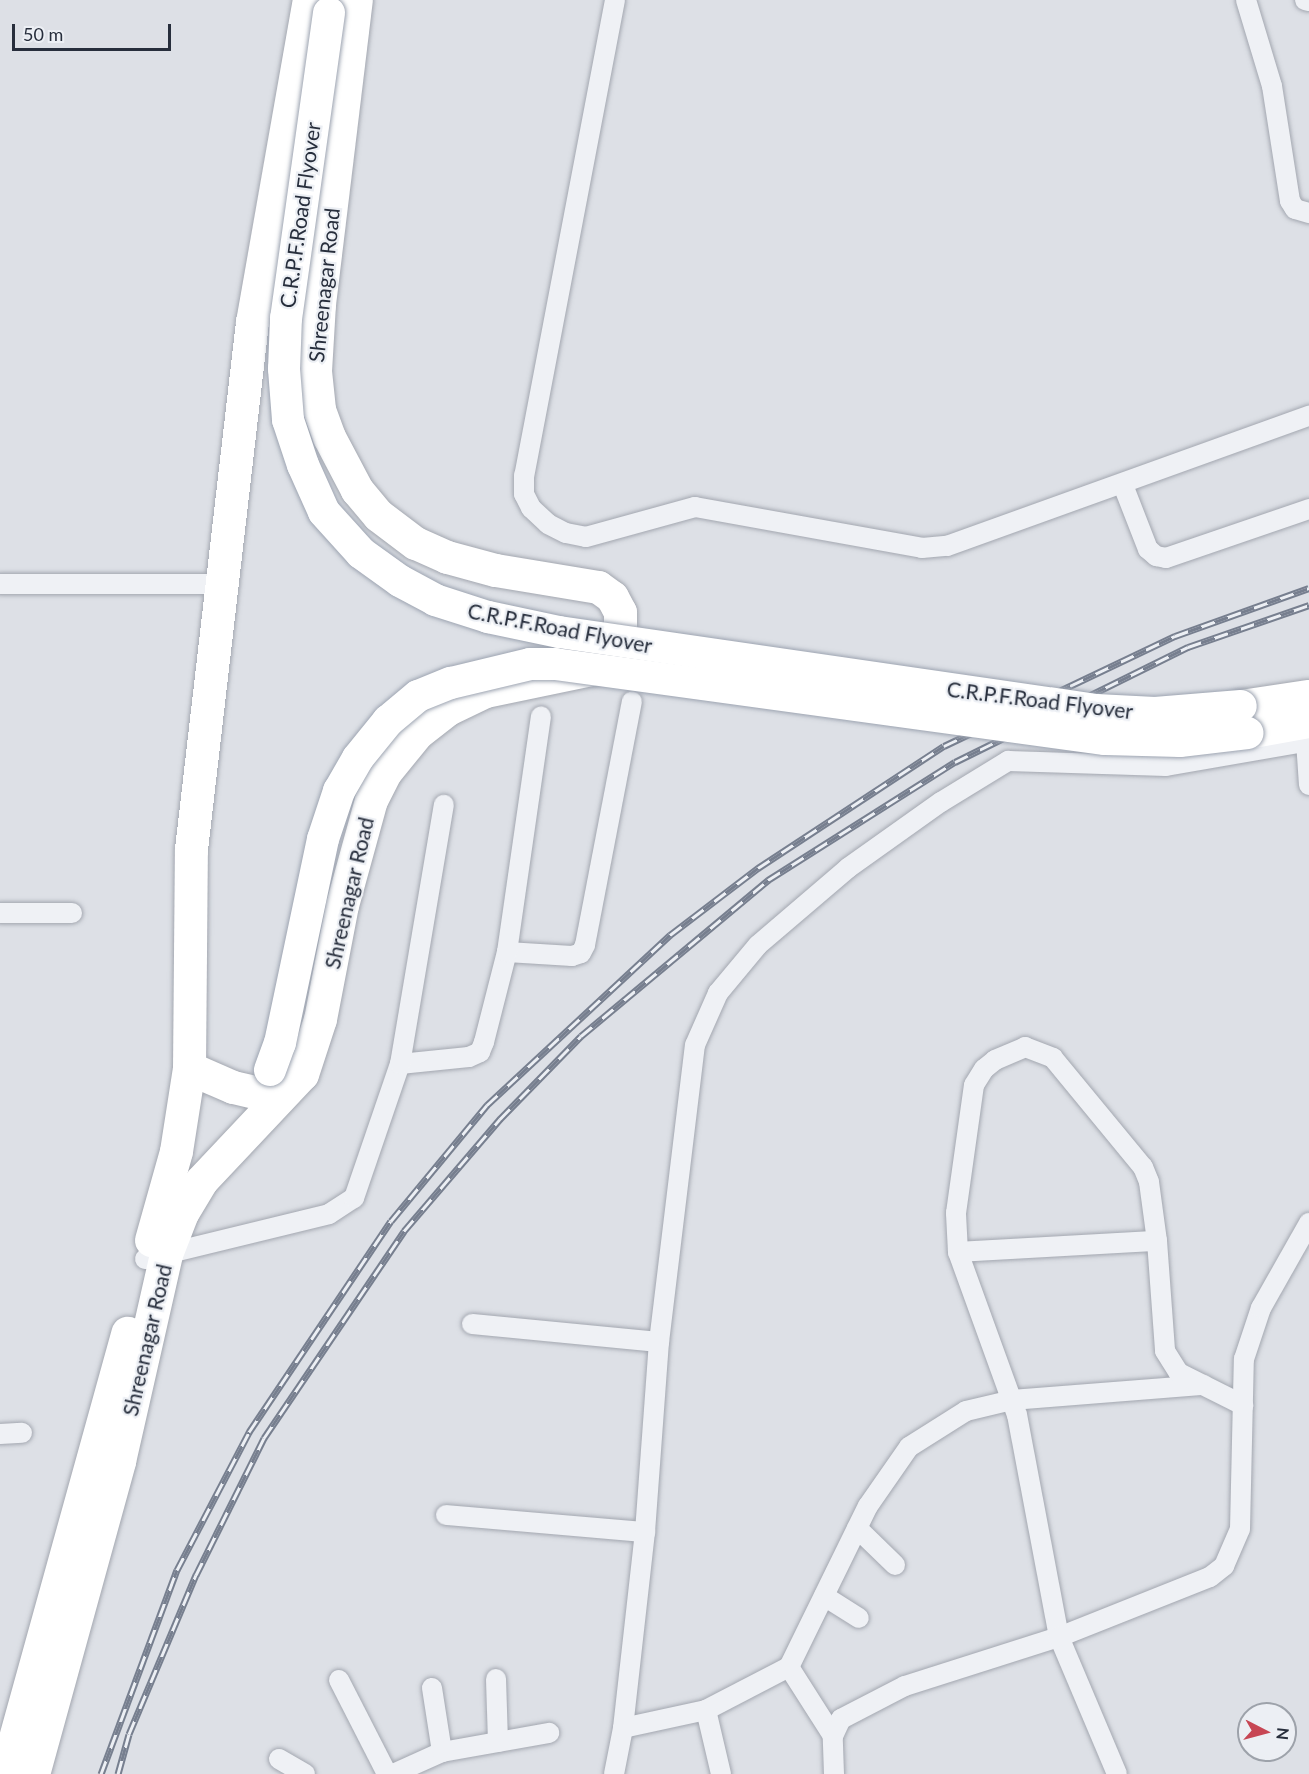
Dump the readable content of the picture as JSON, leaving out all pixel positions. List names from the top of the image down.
{
  "streets": {
    "highway": ["Shreenagar Road"],
    "main road": ["C.R.P.F.Road Flyover"]
  },
  "crossings": [
    ["C.R.P.F.Road Flyover", "Shreenagar Road"]
  ],
  "scale_bar": "50 m",
  "north": "right"
}
